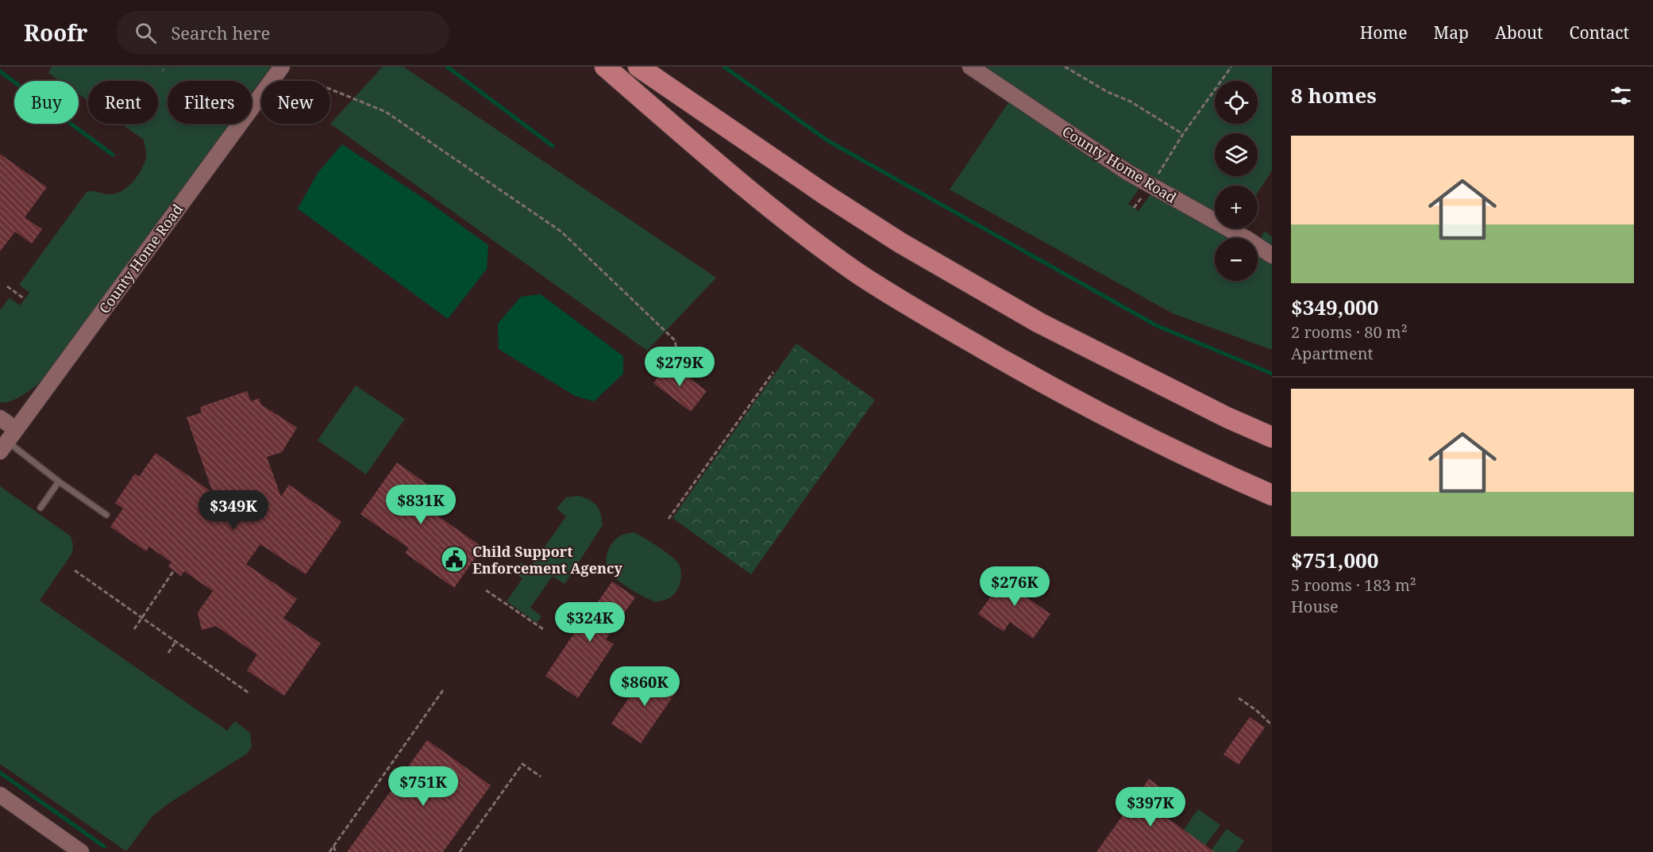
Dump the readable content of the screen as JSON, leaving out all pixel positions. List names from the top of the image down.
{
  "streets": {
    "street": ["County Home Road"]
  },
  "places": {
    "public building": ["Child Support Enforcement Agency"]
  },
  "page": {
    "header": "Roofr",
    "search": "Search here",
    "nav": [
      "Home",
      "Map",
      "About",
      "Contact"
    ],
    "heading": "8 homes",
    "map_buttons": ["+", "−"],
    "chip": [
      "Buy",
      "Rent",
      "Filters",
      "New"
    ],
    "list": [
      {
        "name": "$349,000",
        "note": "2 rooms · 80 m² · Apartment"
      },
      {
        "name": "$751,000",
        "note": "5 rooms · 183 m² · House"
      }
    ],
    "price": [
      "$279K",
      "$831K",
      "$349K",
      "$276K",
      "$324K",
      "$860K",
      "$751K",
      "$397K"
    ]
  }
}
